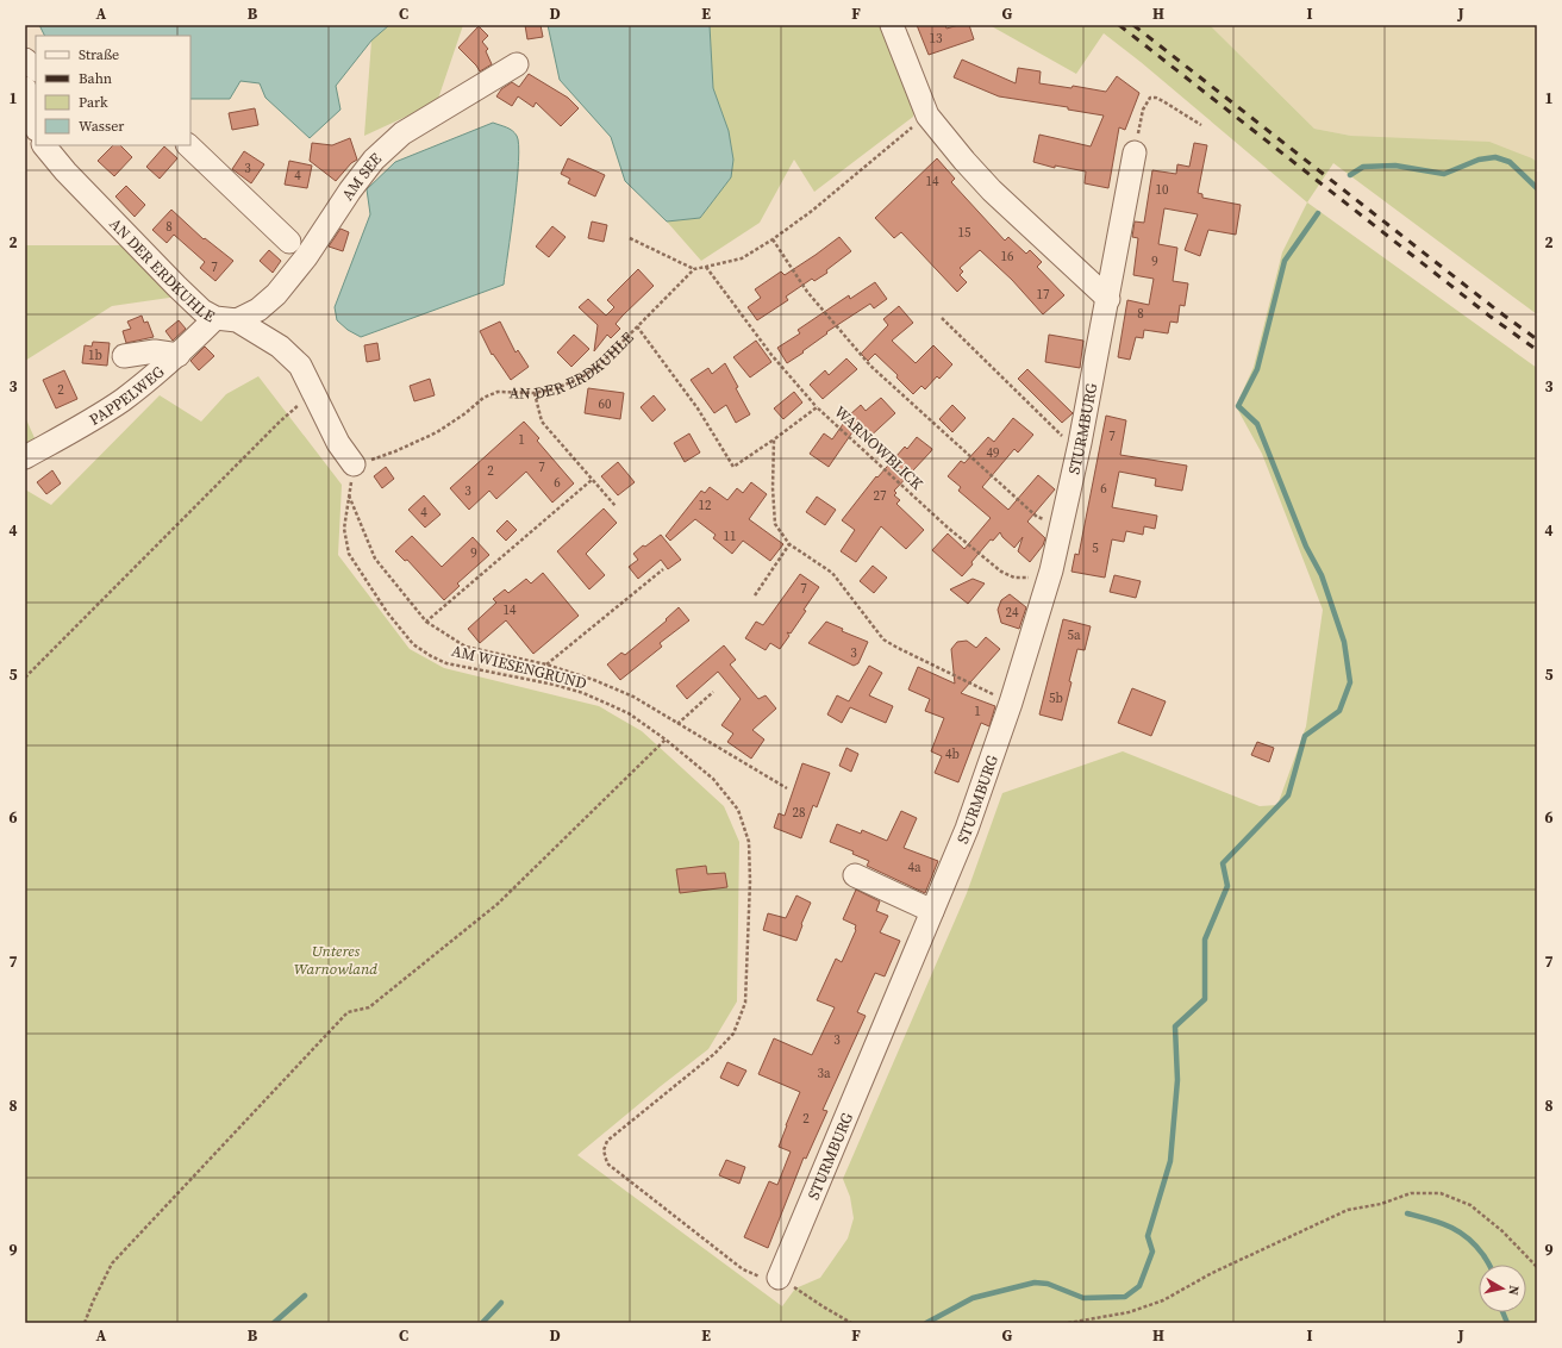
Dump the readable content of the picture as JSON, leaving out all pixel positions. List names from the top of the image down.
{
  "streets": {
    "street": [
      "AM SEE",
      "AN DER ERDKUHLE",
      "PAPPELWEG",
      "STURMBURG"
    ],
    "path": ["WARNOWBLICK", "AM WIESENGRUND"]
  },
  "crossings": [
    ["AM SEE", "AN DER ERDKUHLE"],
    ["AM SEE", "PAPPELWEG"],
    ["AN DER ERDKUHLE", "PAPPELWEG"],
    ["AN DER ERDKUHLE", "WARNOWBLICK"],
    ["AN DER ERDKUHLE", "AM WIESENGRUND"],
    ["STURMBURG", "WARNOWBLICK"],
    ["STURMBURG", "AM WIESENGRUND"]
  ],
  "parks": ["Unteres Warnowland"],
  "house_numbers": [
    "13",
    "3",
    "4",
    "14",
    "10",
    "8",
    "15",
    "16",
    "9",
    "7",
    "17",
    "8",
    "1b",
    "2",
    "60",
    "7",
    "1",
    "49",
    "7",
    "2",
    "6",
    "6",
    "3",
    "27",
    "12",
    "4",
    "11",
    "5",
    "9",
    "7",
    "14",
    "24",
    "5a",
    "3",
    "5b",
    "1",
    "4b",
    "28",
    "4a",
    "3",
    "3a",
    "2"
  ],
  "legend": [
    "Straße",
    "Bahn",
    "Park",
    "Wasser"
  ],
  "north": "right",
  "grid": {
    "columns": [
      "A",
      "B",
      "C",
      "D",
      "E",
      "F",
      "G",
      "H",
      "I",
      "J"
    ],
    "rows": [
      "1",
      "2",
      "3",
      "4",
      "5",
      "6",
      "7",
      "8",
      "9"
    ]
  }
}
